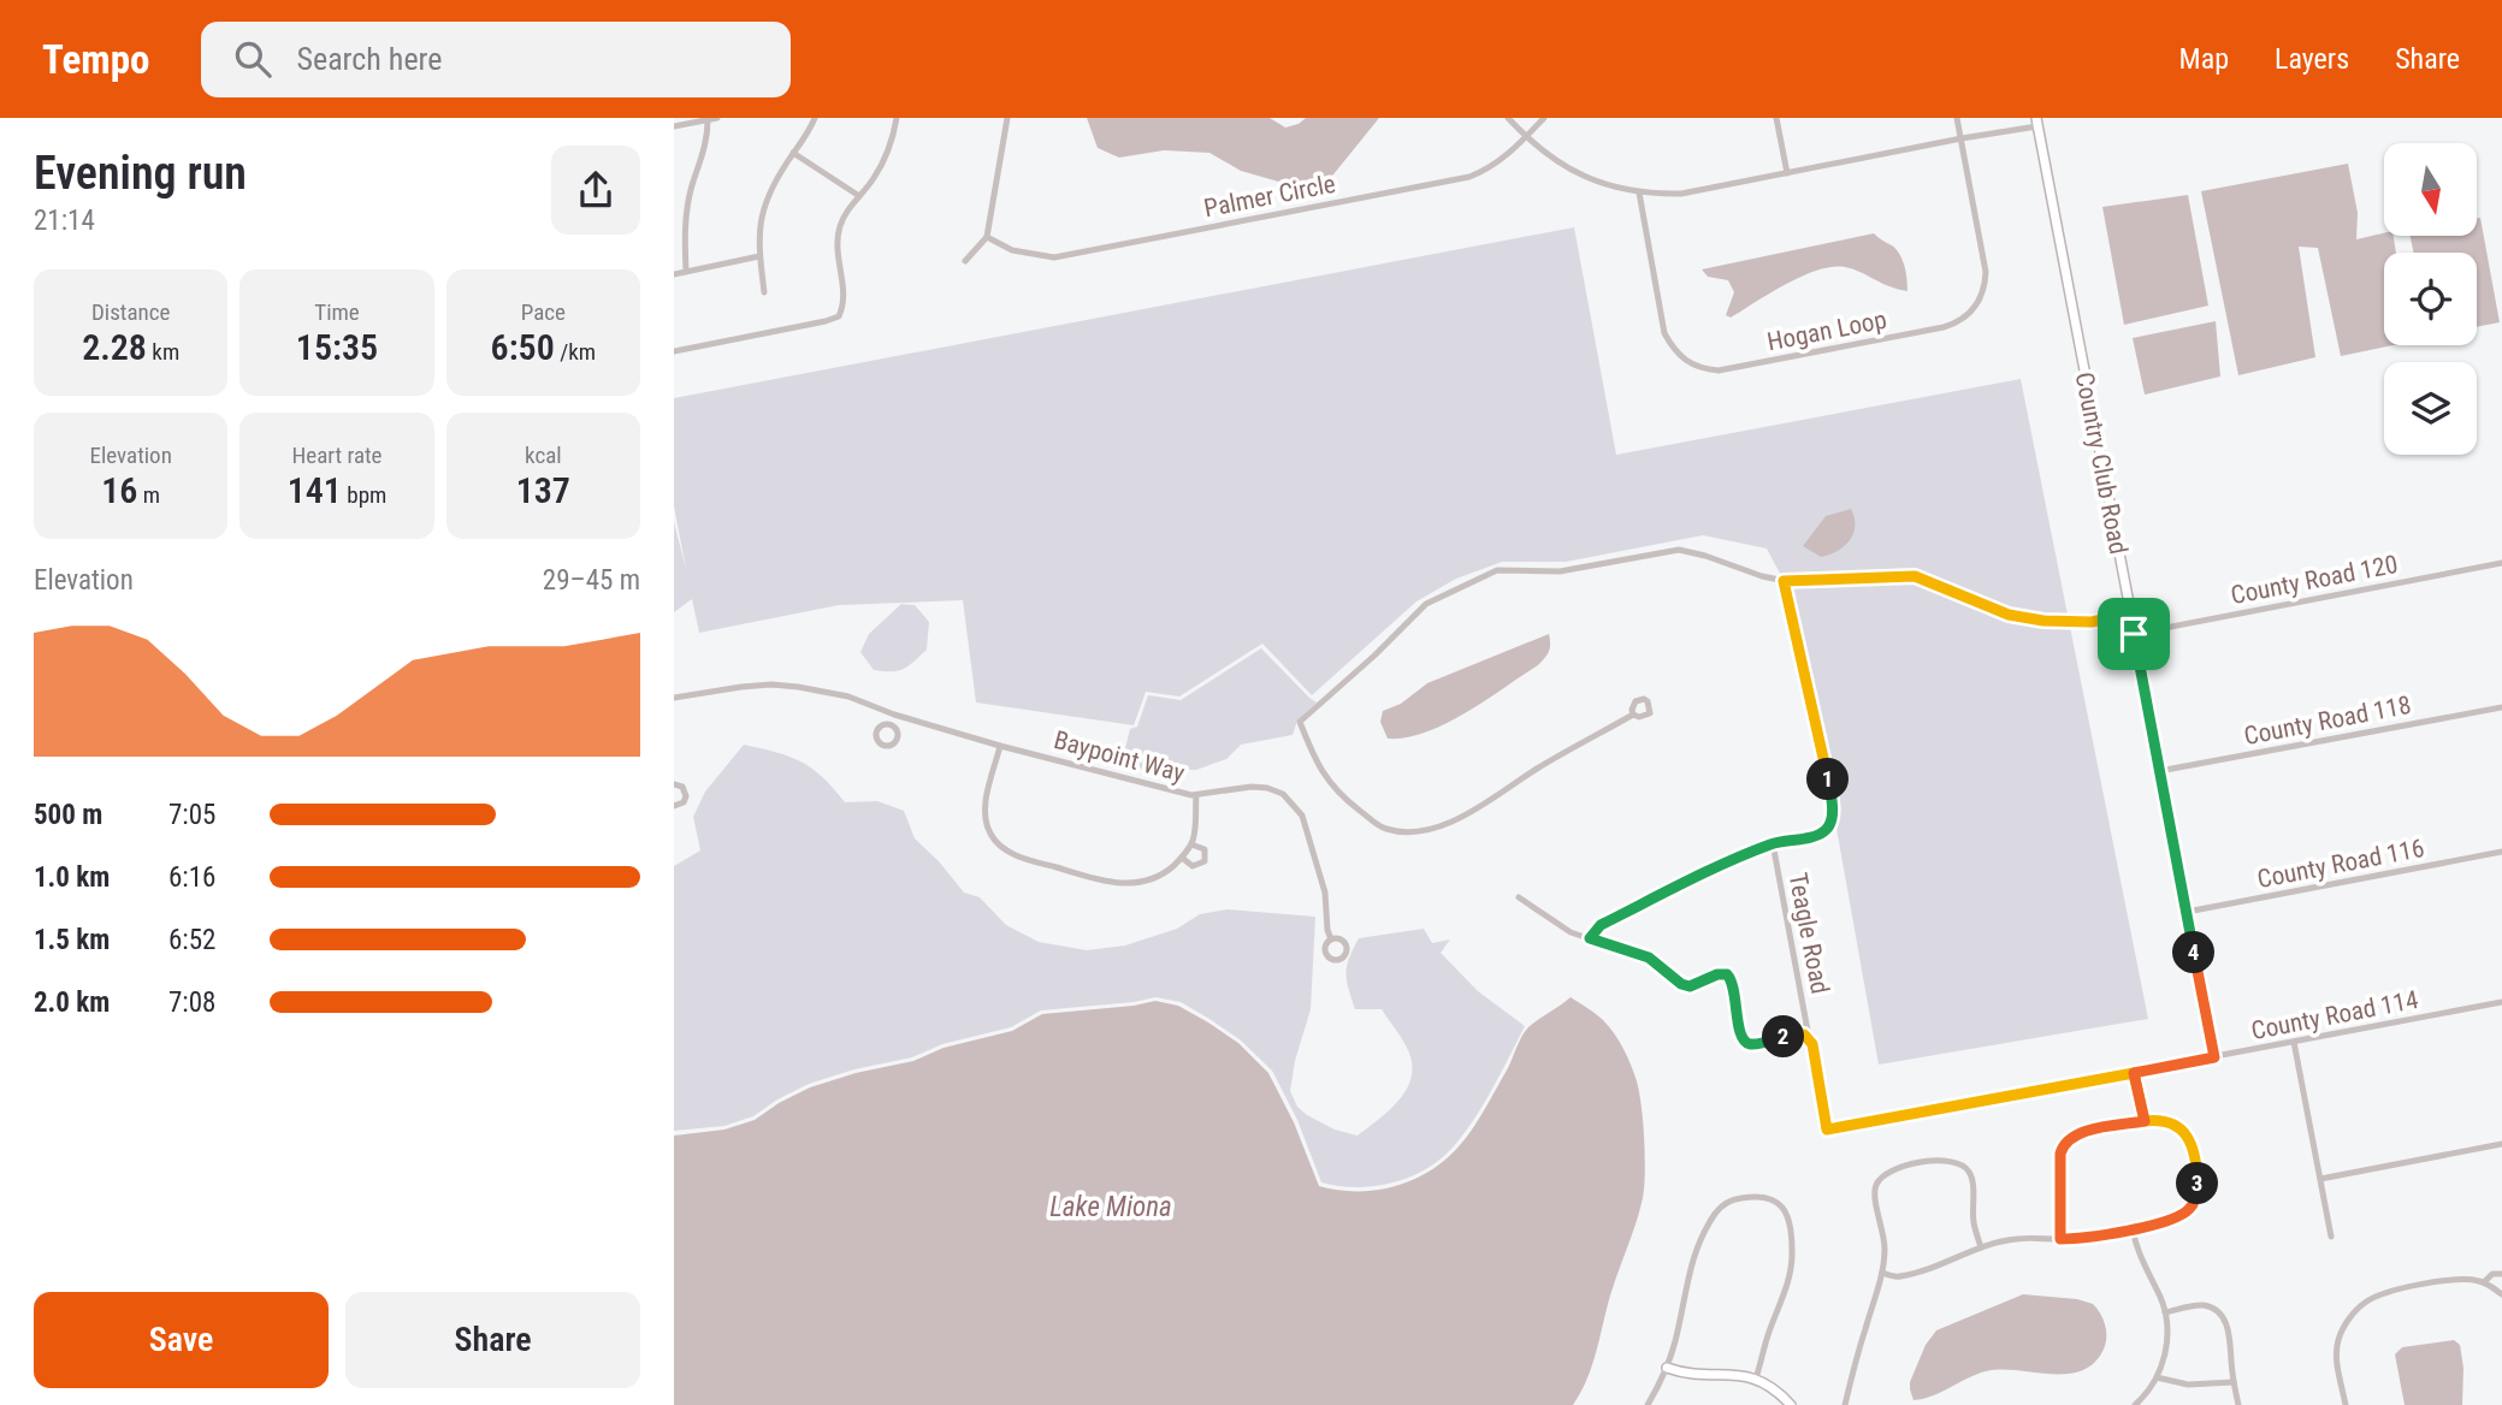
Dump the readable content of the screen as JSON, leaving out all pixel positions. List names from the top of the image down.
{
  "streets": {
    "street": [
      "Palmer Circle",
      "Hogan Loop",
      "Country Club Road",
      "County Road 120",
      "County Road 118",
      "Baypoint Way",
      "County Road 116",
      "Teagle Road",
      "County Road 114"
    ]
  },
  "crossings": [
    ["Country Club Road", "County Road 120"],
    ["Country Club Road", "County Road 118"],
    ["Country Club Road", "County Road 116"],
    ["Country Club Road", "County Road 114"],
    ["Teagle Road", "County Road 114"]
  ],
  "water": ["Lake Miona"],
  "north": "bottom",
  "page": {
    "header": "Tempo",
    "search": "Search here",
    "nav": ["Map", "Layers", "Share"],
    "heading": ["Evening run", "21:14"],
    "stats": [
      ["Distance", "2.28 km"],
      ["Time", "15:35"],
      ["Pace", "6:50 /km"],
      ["Elevation", "16 m"],
      ["Heart rate", "141 bpm"],
      ["kcal", "137"]
    ],
    "chart": ["Elevation", "29–45 m"],
    "pins": [
      "1",
      "4",
      "2",
      "3"
    ],
    "list": [
      {
        "name": "500 m",
        "note": "7:05"
      },
      {
        "name": "1.0 km",
        "note": "6:16"
      },
      {
        "name": "1.5 km",
        "note": "6:52"
      },
      {
        "name": "2.0 km",
        "note": "7:08"
      }
    ],
    "buttons": ["Save", "Share"]
  }
}
